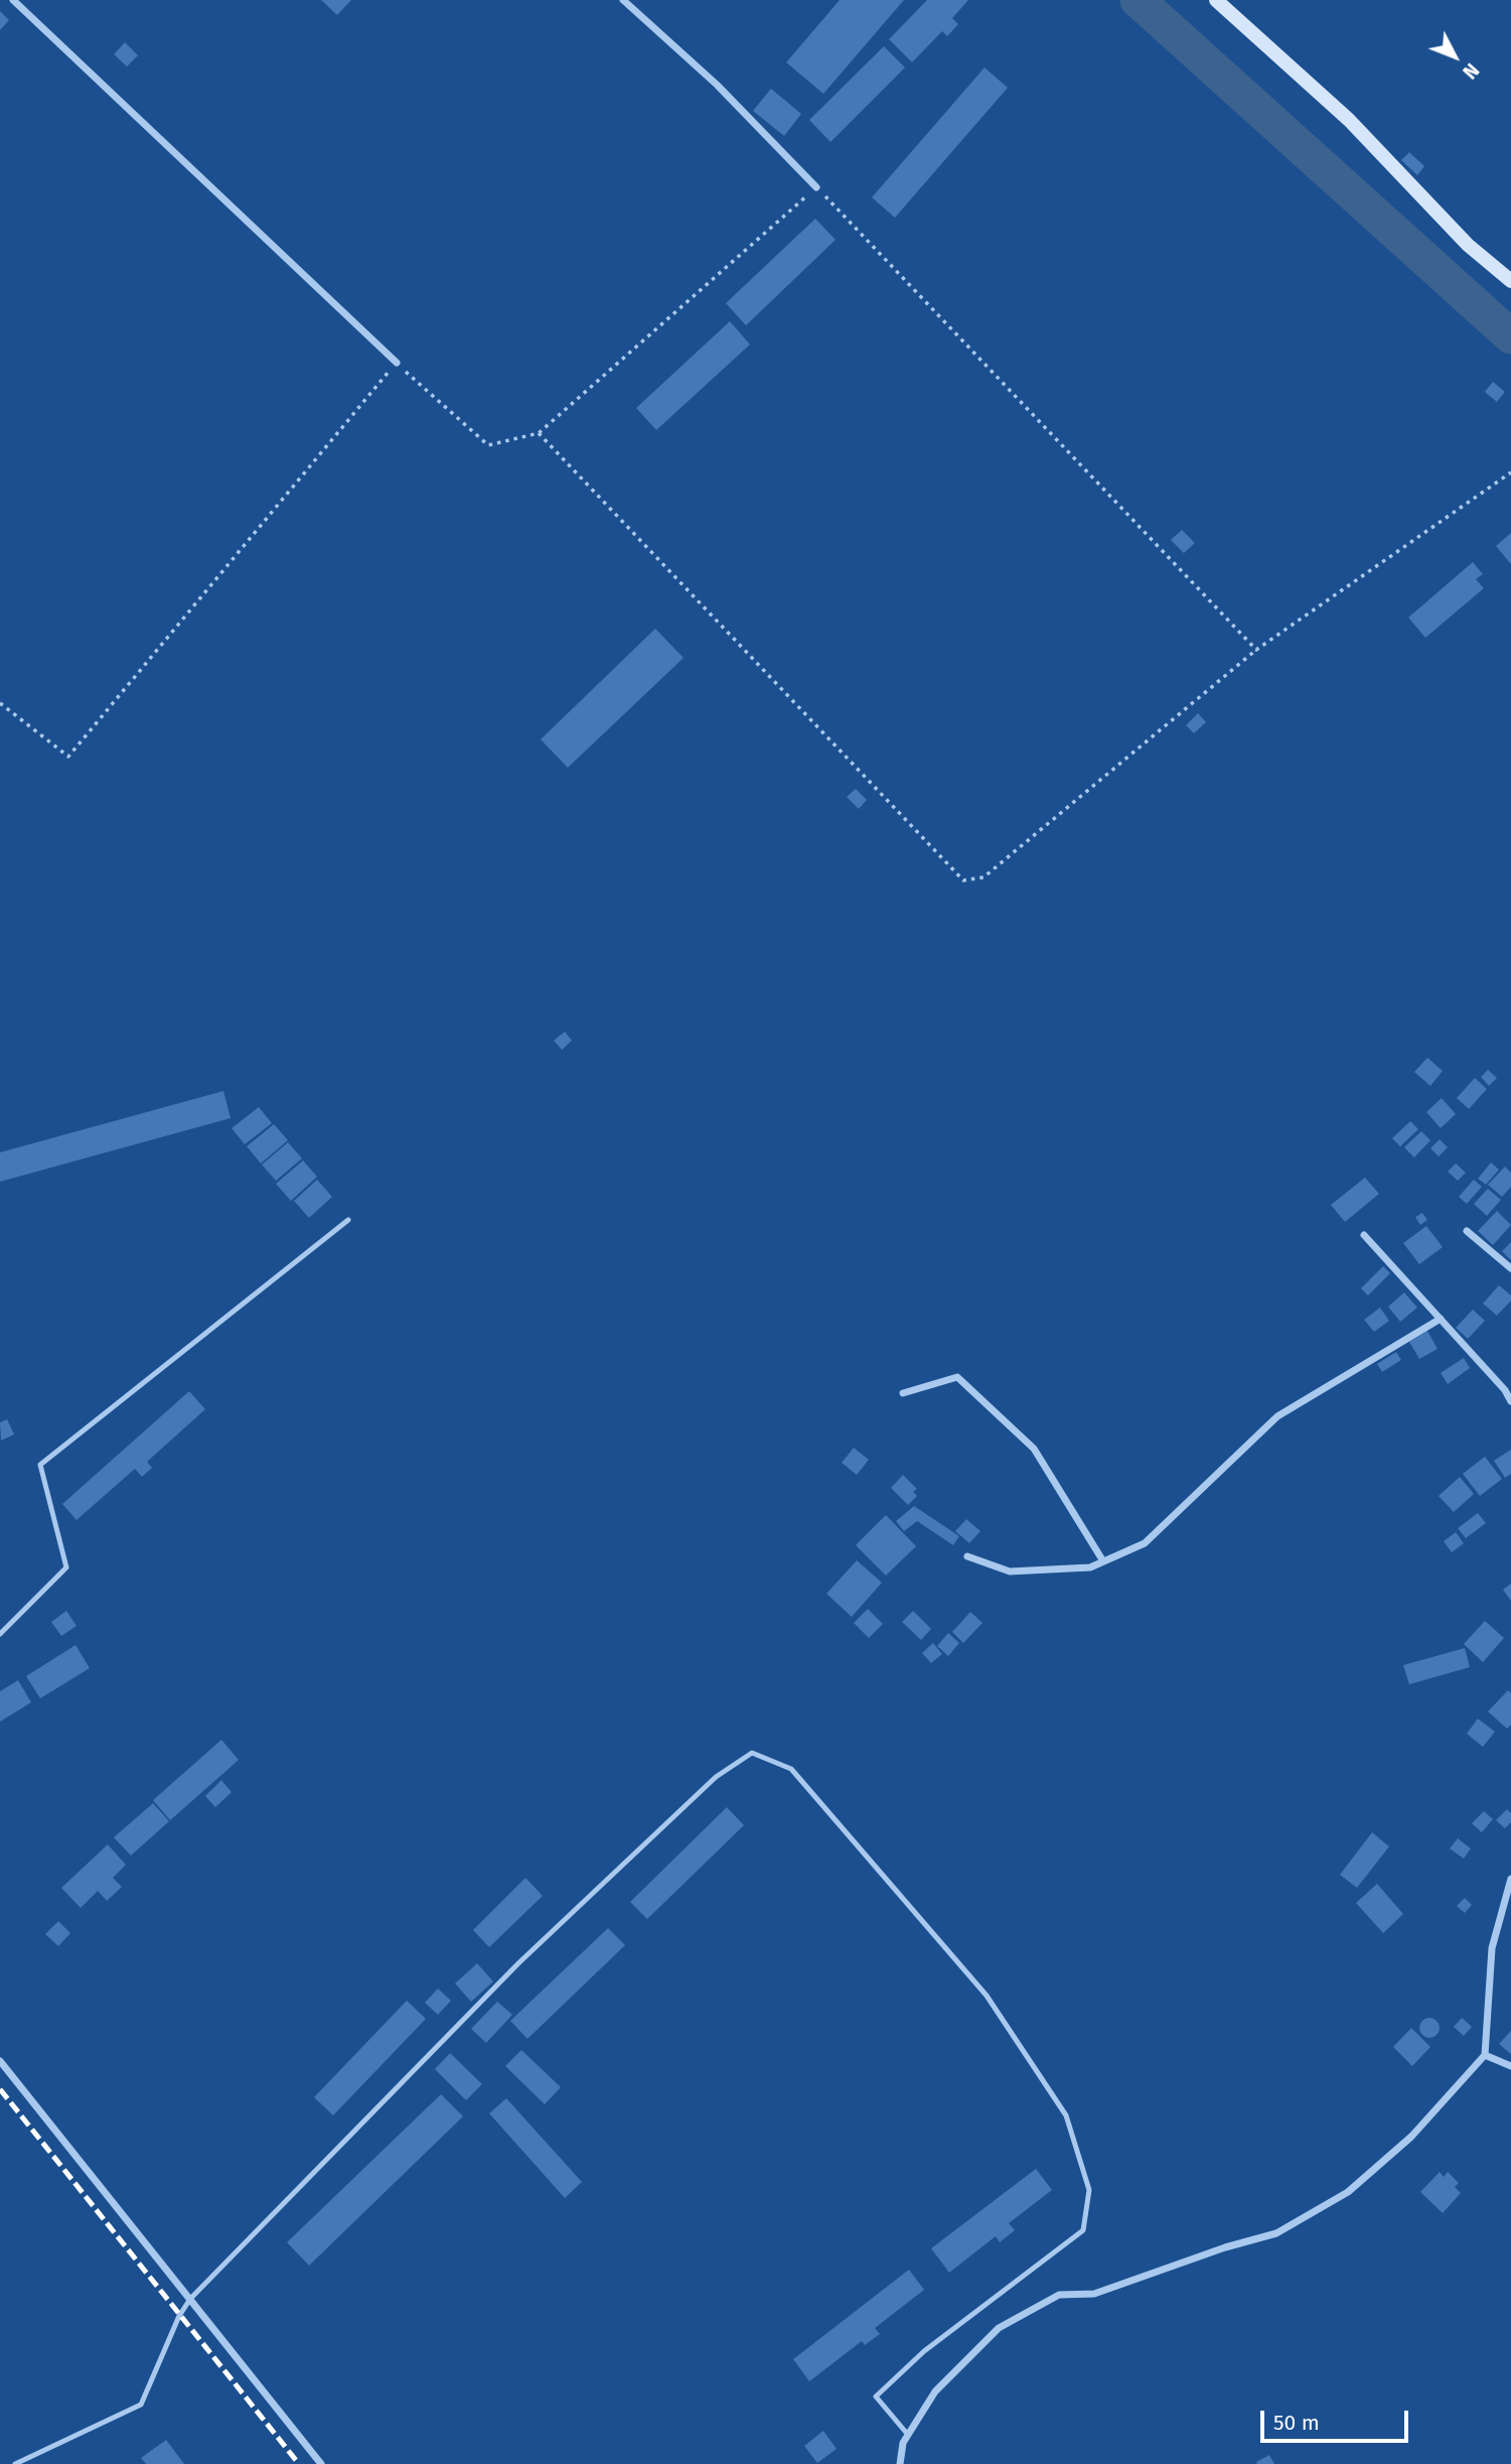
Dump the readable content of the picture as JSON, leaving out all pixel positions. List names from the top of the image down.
{
  "scale_bar": "50 m",
  "north": "bottom right"
}
